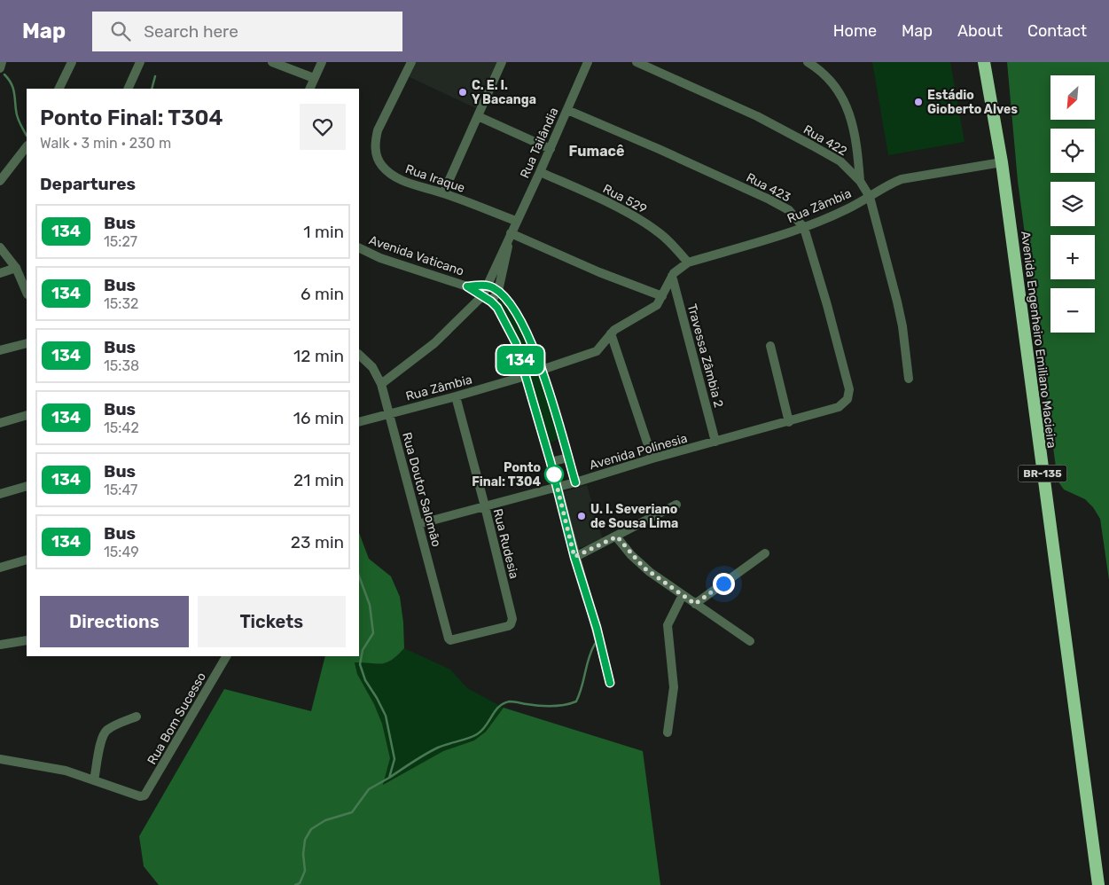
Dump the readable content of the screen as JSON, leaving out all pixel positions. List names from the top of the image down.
{
  "streets": {
    "highway": ["Avenida Engenheiro Emiliano Macieira", "BR-135"],
    "street": [
      "Rua 422",
      "Rua Tailândia",
      "Rua Iraque",
      "Rua 423",
      "Rua 529",
      "Rua Zâmbia",
      "Avenida Vaticano",
      "Travessa Zâmbia 2",
      "Avenida Polinesia",
      "Rua Doutor Salomão",
      "Rua Rudesia",
      "Rua Bom Sucesso"
    ]
  },
  "crossings": [
    ["Rua 422", "Rua Zâmbia"],
    ["Rua Tailândia", "Rua Iraque"],
    ["Rua Tailândia", "Rua 423"],
    ["Rua Tailândia", "Rua 529"],
    ["Rua Tailândia", "Avenida Vaticano"],
    ["Rua Tailândia", "Rua Doutor Salomão"],
    ["Rua 423", "Rua Zâmbia"],
    ["Rua 423", "Avenida Polinesia"],
    ["Rua 529", "Rua Zâmbia"],
    ["Rua Zâmbia", "Avenida Vaticano"],
    ["Rua Zâmbia", "Avenida Engenheiro Emiliano Macieira"],
    ["Rua Zâmbia", "Travessa Zâmbia 2"],
    ["Rua Zâmbia", "Rua Doutor Salomão"],
    ["Rua Zâmbia", "Rua Rudesia"],
    ["Avenida Vaticano", "Avenida Polinesia"],
    ["Travessa Zâmbia 2", "Avenida Polinesia"],
    ["Avenida Polinesia", "Rua Doutor Salomão"],
    ["Avenida Polinesia", "Rua Rudesia"],
    ["Rua Doutor Salomão", "Rua Rudesia"]
  ],
  "districts": ["Fumacê"],
  "places": [
    "C. E. I. Y Bacanga",
    "Estádio Gioberto Alves",
    "Ponto Final: T304",
    "U. I. Severiano de Sousa Lima"
  ],
  "lines": ["bus line 134"],
  "north": "bottom left",
  "page": {
    "header": "Map",
    "search": "Search here",
    "nav": [
      "Home",
      "Map",
      "About",
      "Contact"
    ],
    "on_map": "134",
    "map_buttons": ["+", "−"],
    "heading": [
      ["Ponto Final: T304", "Walk · 3 min · 230 m"],
      "Departures"
    ],
    "list": [
      {
        "mark": "134",
        "name": "Bus",
        "note": "15:27",
        "value": "1 min"
      },
      {
        "mark": "134",
        "name": "Bus",
        "note": "15:32",
        "value": "6 min"
      },
      {
        "mark": "134",
        "name": "Bus",
        "note": "15:38",
        "value": "12 min"
      },
      {
        "mark": "134",
        "name": "Bus",
        "note": "15:42",
        "value": "16 min"
      },
      {
        "mark": "134",
        "name": "Bus",
        "note": "15:47",
        "value": "21 min"
      },
      {
        "mark": "134",
        "name": "Bus",
        "note": "15:49",
        "value": "23 min"
      }
    ],
    "buttons": ["Directions", "Tickets"]
  }
}
